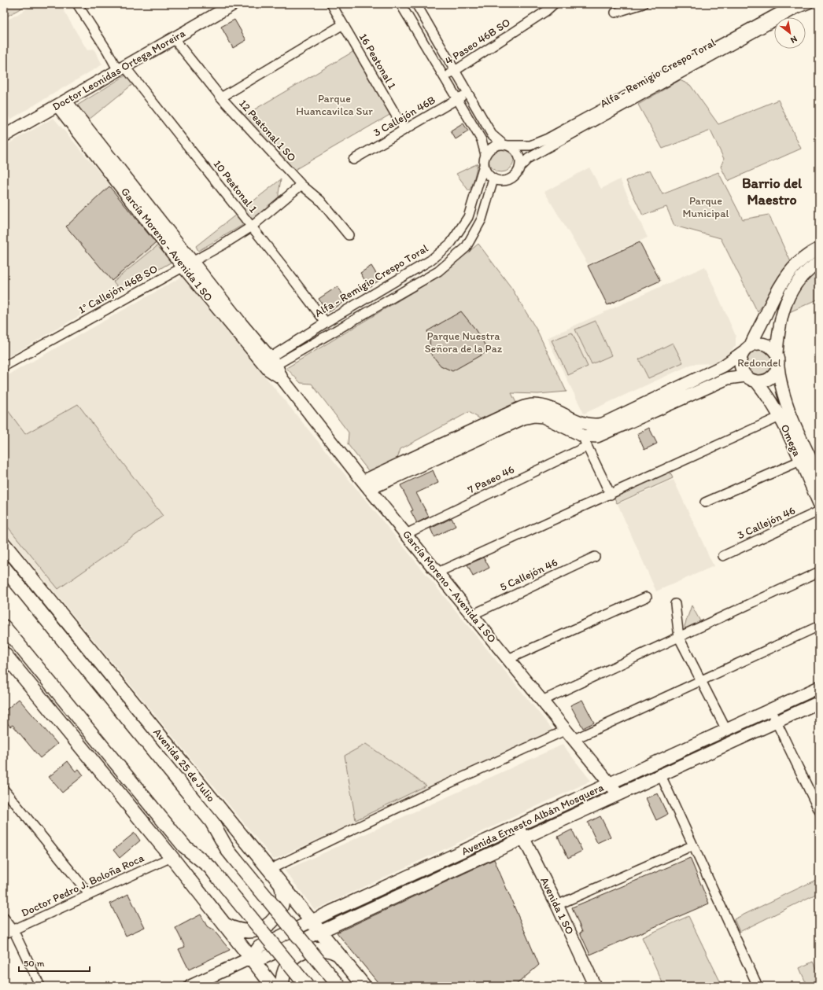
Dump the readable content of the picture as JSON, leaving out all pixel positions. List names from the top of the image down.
{
  "streets": {
    "main road": ["Avenida 25 de Julio"],
    "street": [
      "4 Paseo 46B SO",
      "16 Peatonal 1",
      "Doctor Leonidas Ortega Moreira",
      "Alfa - Remigio Crespo Toral",
      "3 Callejón 46B",
      "12 Peatonal 1 SO",
      "10 Peatonal 1",
      "García Moreno - Avenida 1 SO",
      "1° Callejón 46B SO",
      "Omega",
      "7 Paseo 46",
      "3 Callejón 46",
      "5 Callejón 46",
      "Avenida Ernesto Albán Mosquera",
      "Doctor Pedro J. Boloña Roca",
      "Avenida 1 SO"
    ]
  },
  "crossings": [
    ["16 Peatonal 1", "3 Callejón 46B"],
    ["Doctor Leonidas Ortega Moreira", "12 Peatonal 1 SO"],
    ["Doctor Leonidas Ortega Moreira", "10 Peatonal 1"],
    ["Doctor Leonidas Ortega Moreira", "García Moreno - Avenida 1 SO"],
    ["Alfa - Remigio Crespo Toral", "10 Peatonal 1"],
    ["Alfa - Remigio Crespo Toral", "García Moreno - Avenida 1 SO"],
    ["12 Peatonal 1 SO", "1° Callejón 46B SO"],
    ["10 Peatonal 1", "1° Callejón 46B SO"],
    ["García Moreno - Avenida 1 SO", "1° Callejón 46B SO"],
    ["García Moreno - Avenida 1 SO", "7 Paseo 46"],
    ["García Moreno - Avenida 1 SO", "5 Callejón 46"],
    ["García Moreno - Avenida 1 SO", "Avenida Ernesto Albán Mosquera"],
    ["Avenida 25 de Julio", "Avenida Ernesto Albán Mosquera"],
    ["Avenida Ernesto Albán Mosquera", "Avenida 1 SO"]
  ],
  "districts": ["Barrio del Maestro"],
  "parks": [
    "Parque Huancavilca Sur",
    "Parque Municipal",
    "Parque Nuestra Señora de la Paz",
    "Redondel"
  ],
  "scale_bar": "50 m",
  "north": "bottom right"
}
